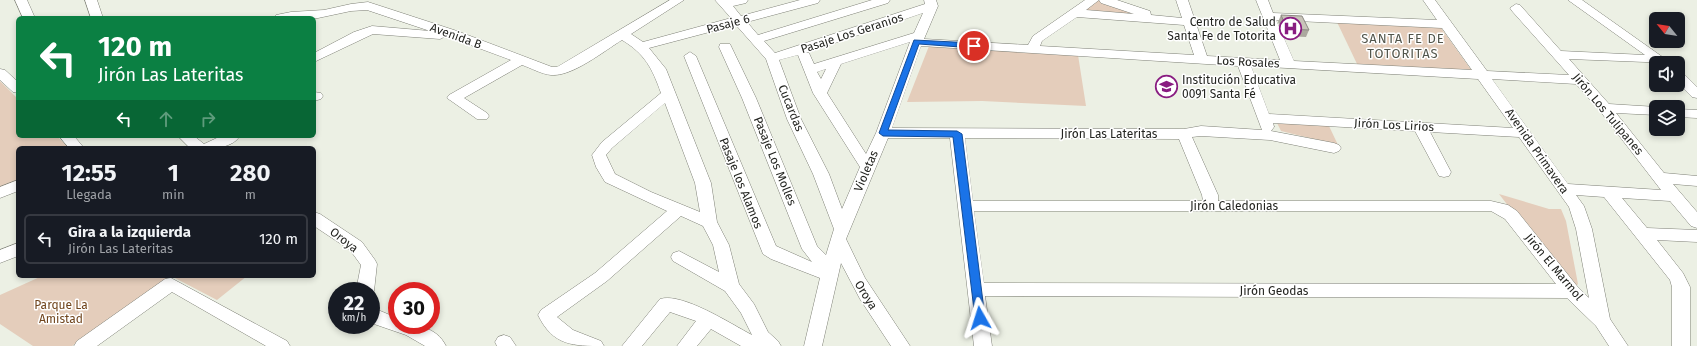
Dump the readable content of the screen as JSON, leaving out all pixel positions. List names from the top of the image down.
{
  "streets": {
    "street": [
      "Pasaje 6",
      "Pasaje Los Geranios",
      "Avenida B",
      "Los Rosales",
      "Cucardas",
      "Jirón Los Tulipanes",
      "Jirón Los Lirios",
      "Jirón Las Lateritas",
      "Avenida Primavera",
      "Pasaje Los Molles",
      "Violetas",
      "Pasaje los Alamos",
      "Jirón Caledonias",
      "Oroya",
      "Jirón El Marmol",
      "Jirón Geodas"
    ]
  },
  "crossings": [
    ["Pasaje 6", "Cucardas"],
    ["Pasaje Los Geranios", "Cucardas"],
    ["Pasaje Los Geranios", "Violetas"],
    ["Los Rosales", "Jirón Los Tulipanes"],
    ["Los Rosales", "Avenida Primavera"],
    ["Los Rosales", "Violetas"],
    ["Cucardas", "Violetas"],
    ["Cucardas", "Oroya"],
    ["Jirón Los Lirios", "Avenida Primavera"],
    ["Jirón Las Lateritas", "Violetas"],
    ["Avenida Primavera", "Jirón El Marmol"],
    ["Pasaje Los Molles", "Violetas"],
    ["Pasaje Los Molles", "Pasaje los Alamos"],
    ["Violetas", "Pasaje los Alamos"],
    ["Violetas", "Oroya"],
    ["Jirón Caledonias", "Jirón El Marmol"],
    ["Jirón El Marmol", "Jirón Geodas"]
  ],
  "districts": ["SANTA FE DE TOTORITAS"],
  "parks": ["Parque La Amistad"],
  "places": {
    "hospital": ["Centro de Salud Santa Fe de Totorita"],
    "school or university": ["Institución Educativa 0091 Santa Fé"]
  },
  "north": "top left",
  "page": {
    "turn": ["120 m", "Jirón Las Lateritas"],
    "eta": [
      "12:55",
      "Llegada",
      "1",
      "min",
      "280",
      "m"
    ],
    "list": [
      {
        "name": "Gira a la izquierda",
        "note": "Jirón Las Lateritas",
        "value": "120 m"
      }
    ],
    "speed": "22 km/h",
    "limit": "30"
  }
}
